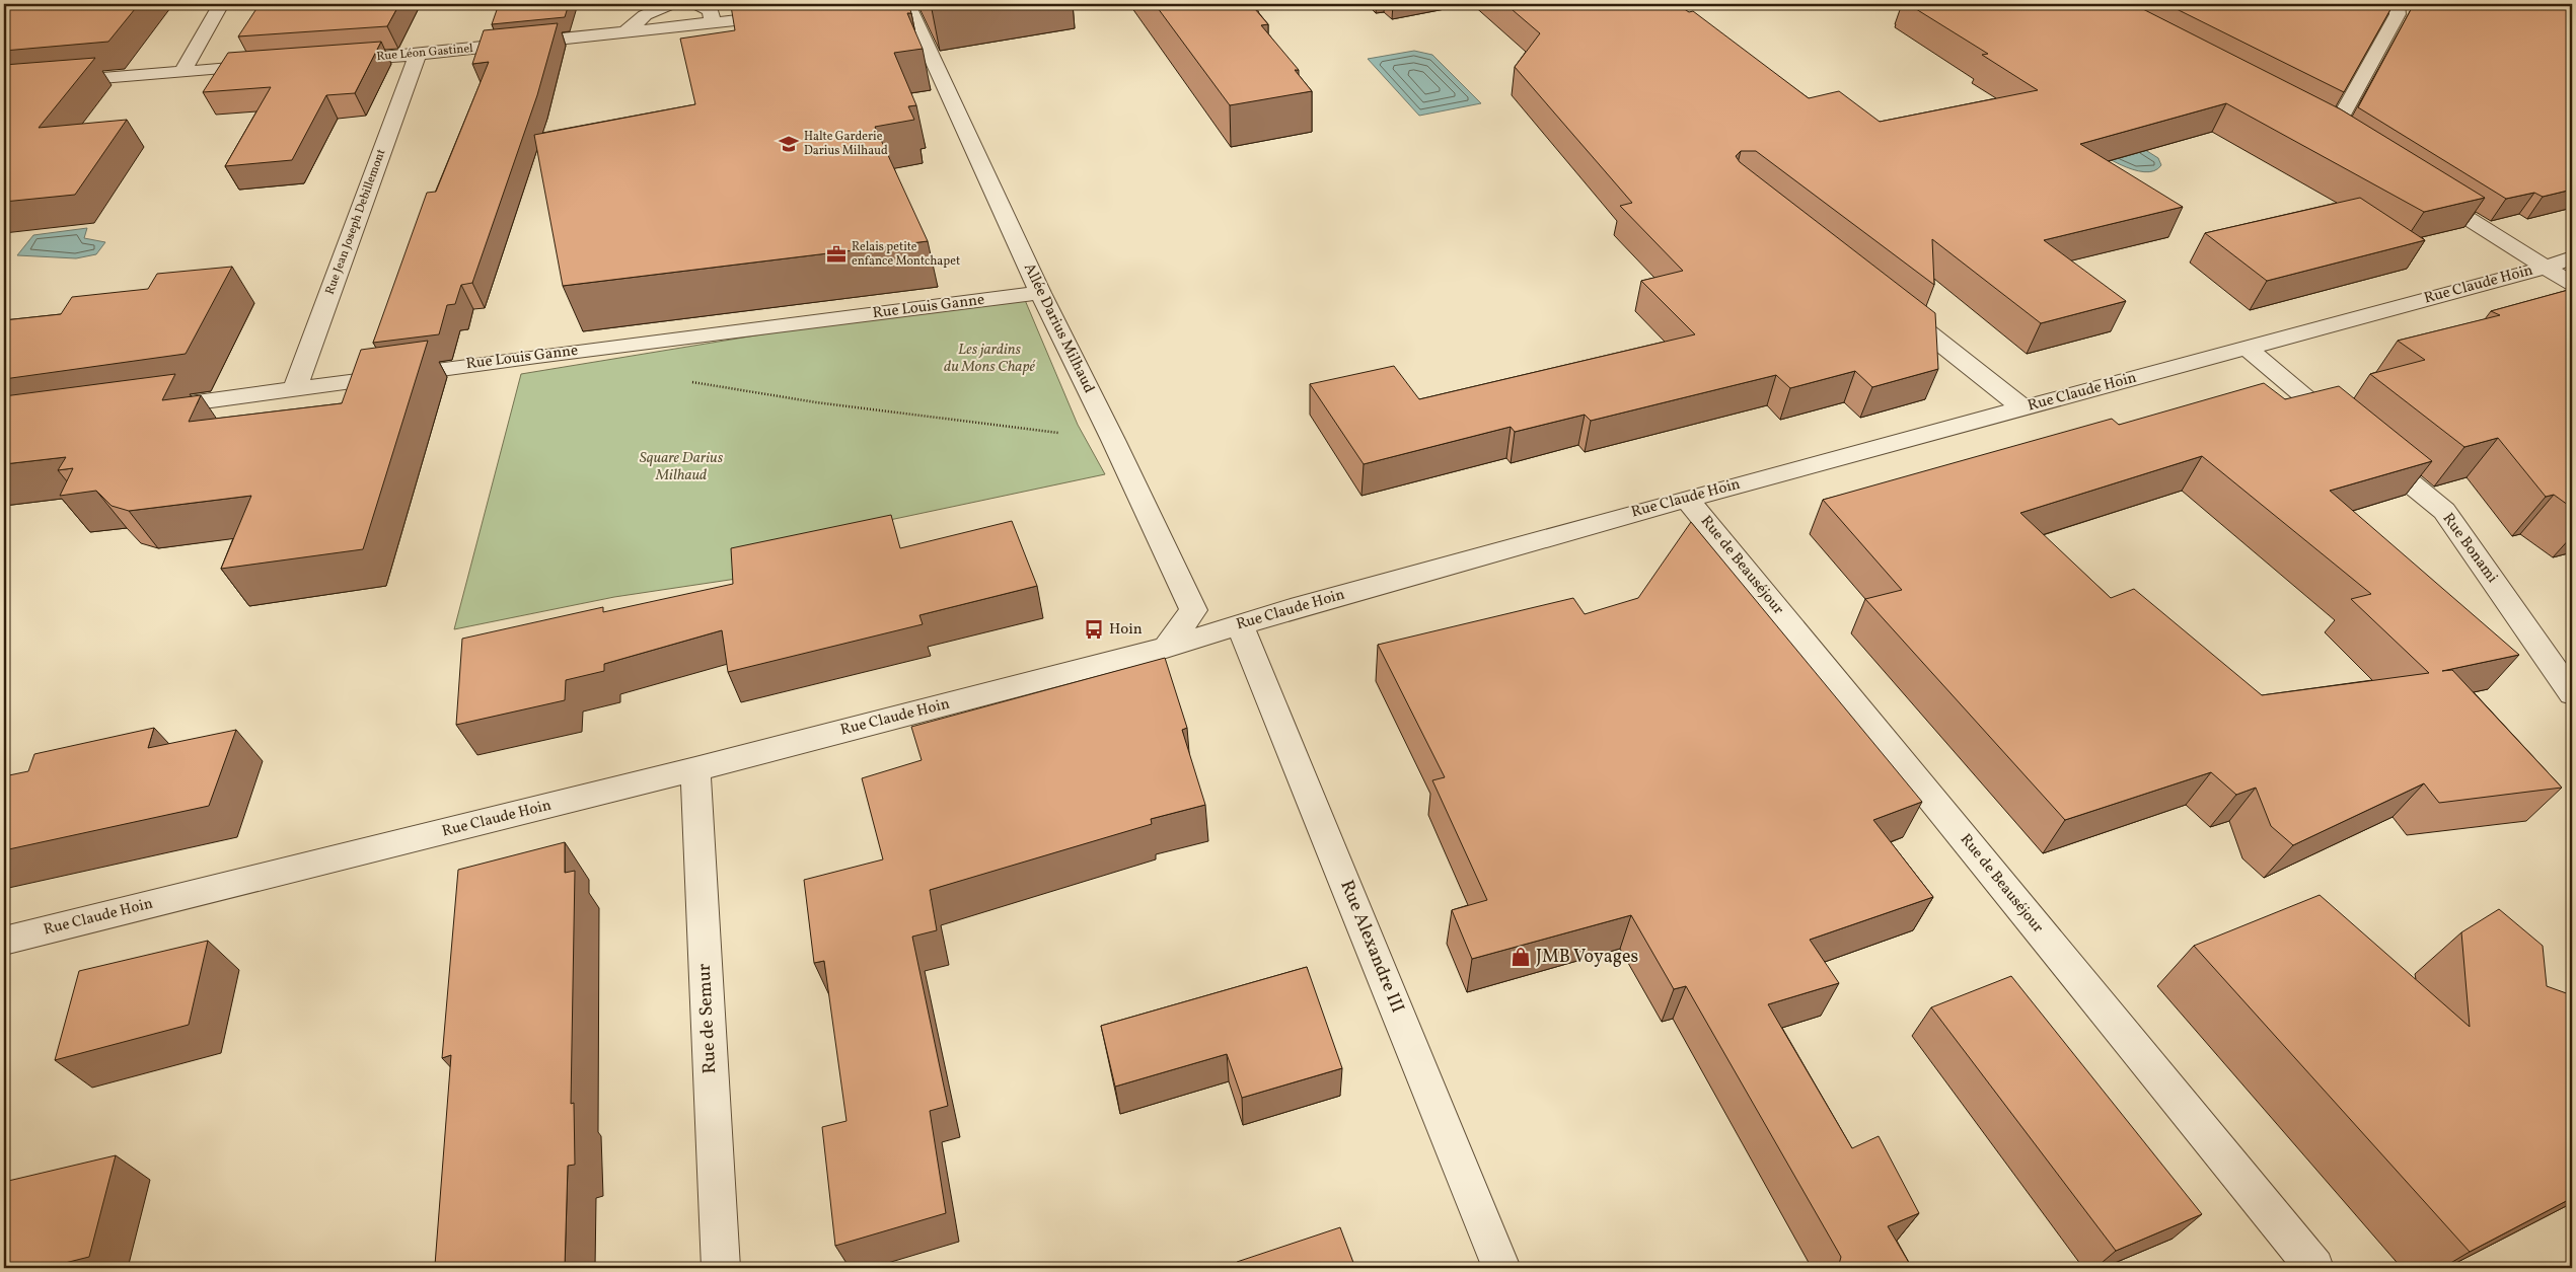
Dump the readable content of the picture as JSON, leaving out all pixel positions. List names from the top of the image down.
{
  "streets": {
    "street": [
      "Rue Léon Gastinel",
      "Rue Jean Joseph Debillemont",
      "Rue Claude Hoin",
      "Rue Louis Ganne",
      "Allée Darius Milhaud",
      "Rue Bonami",
      "Rue de Beauséjour",
      "Rue Alexandre III",
      "Rue de Semur"
    ]
  },
  "crossings": [
    ["Rue Léon Gastinel", "Rue Jean Joseph Debillemont"],
    ["Rue Jean Joseph Debillemont", "Rue Louis Ganne"],
    ["Rue Claude Hoin", "Allée Darius Milhaud"],
    ["Rue Claude Hoin", "Rue Bonami"],
    ["Rue Claude Hoin", "Rue de Beauséjour"],
    ["Rue Claude Hoin", "Rue Alexandre III"],
    ["Rue Claude Hoin", "Rue de Semur"],
    ["Rue Louis Ganne", "Allée Darius Milhaud"]
  ],
  "parks": ["Les jardins du Mons Chapé", "Square Darius Milhaud"],
  "places": {
    "school or university": ["Halte Garderie Darius Milhaud"],
    "office": ["Relais petite enfance Montchapet"],
    "bus stop": ["Hoin"],
    "shop": ["JMB Voyages"]
  }
}
